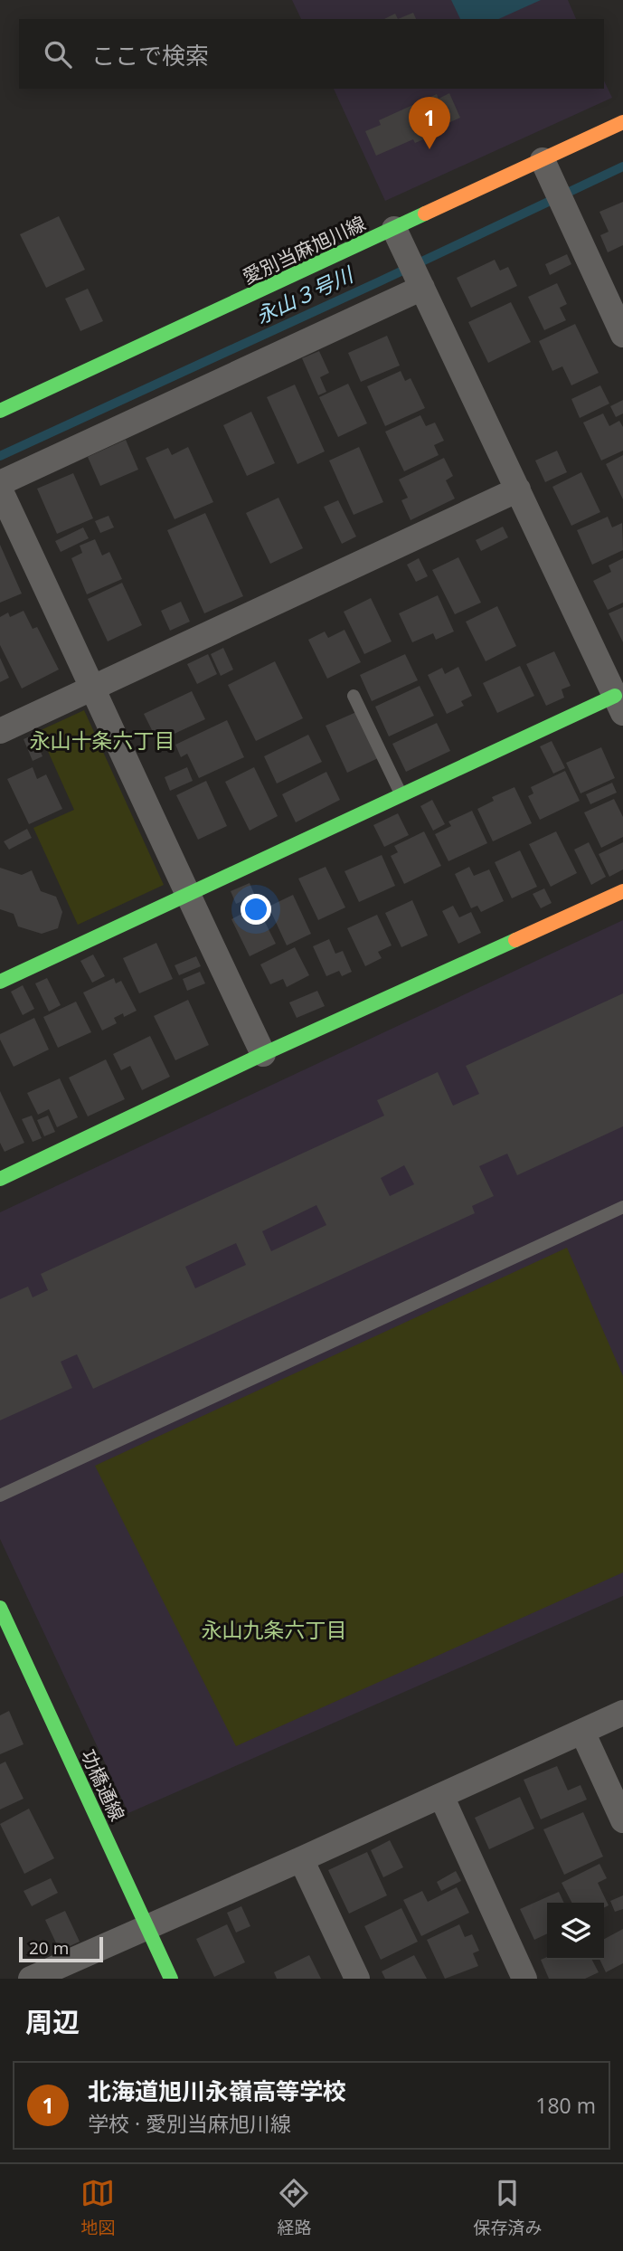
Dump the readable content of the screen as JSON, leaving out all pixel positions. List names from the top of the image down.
{
  "streets": {
    "street": ["愛別当麻旭川線", "功橋通線"]
  },
  "districts": ["永山十条六丁目", "永山九条六丁目"],
  "water": ["永山３号川"],
  "scale_bar": "20 m",
  "page": {
    "search": "ここで検索",
    "pins": "1",
    "scale": "20 m",
    "heading": "周辺",
    "list": [
      {
        "mark": "1",
        "name": "北海道旭川永嶺高等学校",
        "note": "学校 · 愛別当麻旭川線",
        "value": "180 m"
      }
    ],
    "nav": ["地図", "経路", "保存済み"]
  }
}
